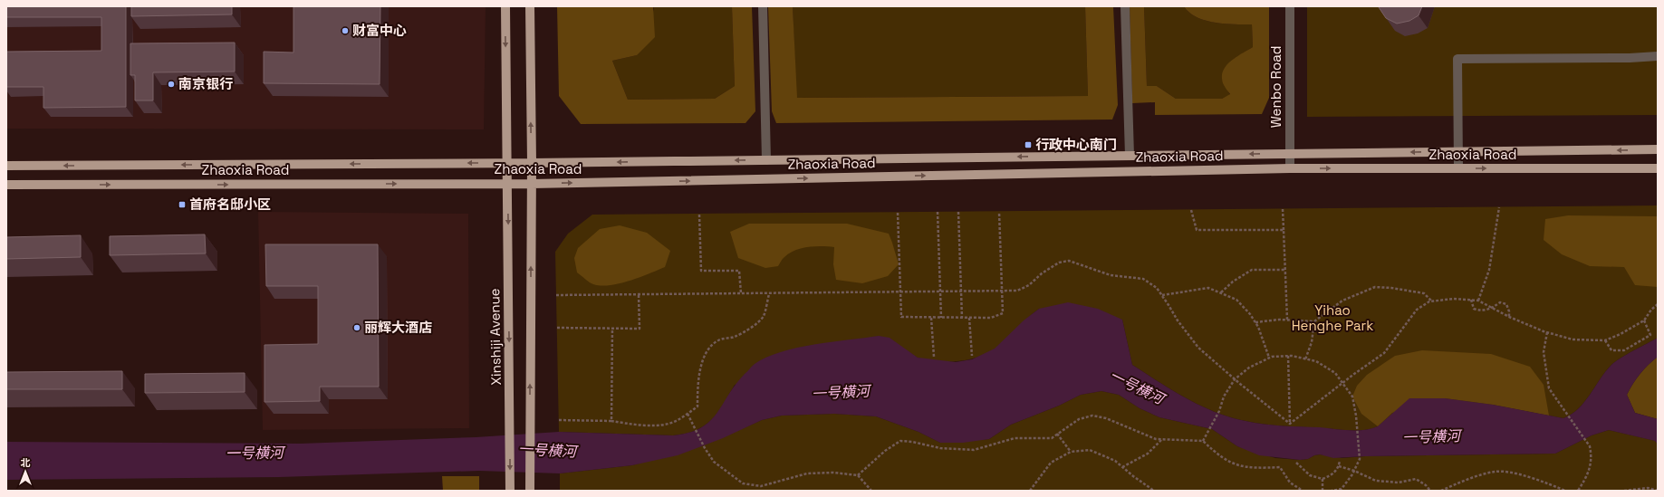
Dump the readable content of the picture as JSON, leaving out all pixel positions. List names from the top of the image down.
{
  "streets": {
    "main road": ["Zhaoxia Road", "Xinshiji Avenue"],
    "street": ["Wenbo Road"]
  },
  "crossings": [
    ["Wenbo Road", "Zhaoxia Road"],
    ["Zhaoxia Road", "Xinshiji Avenue"]
  ],
  "water": ["一号横河"],
  "parks": ["Yihao Henghe Park"],
  "places": {
    "other": ["财富中心", "南京银行", "丽辉大酒店"],
    "transit": ["行政中心南门", "首府名邸小区"]
  },
  "north": "top"
}
